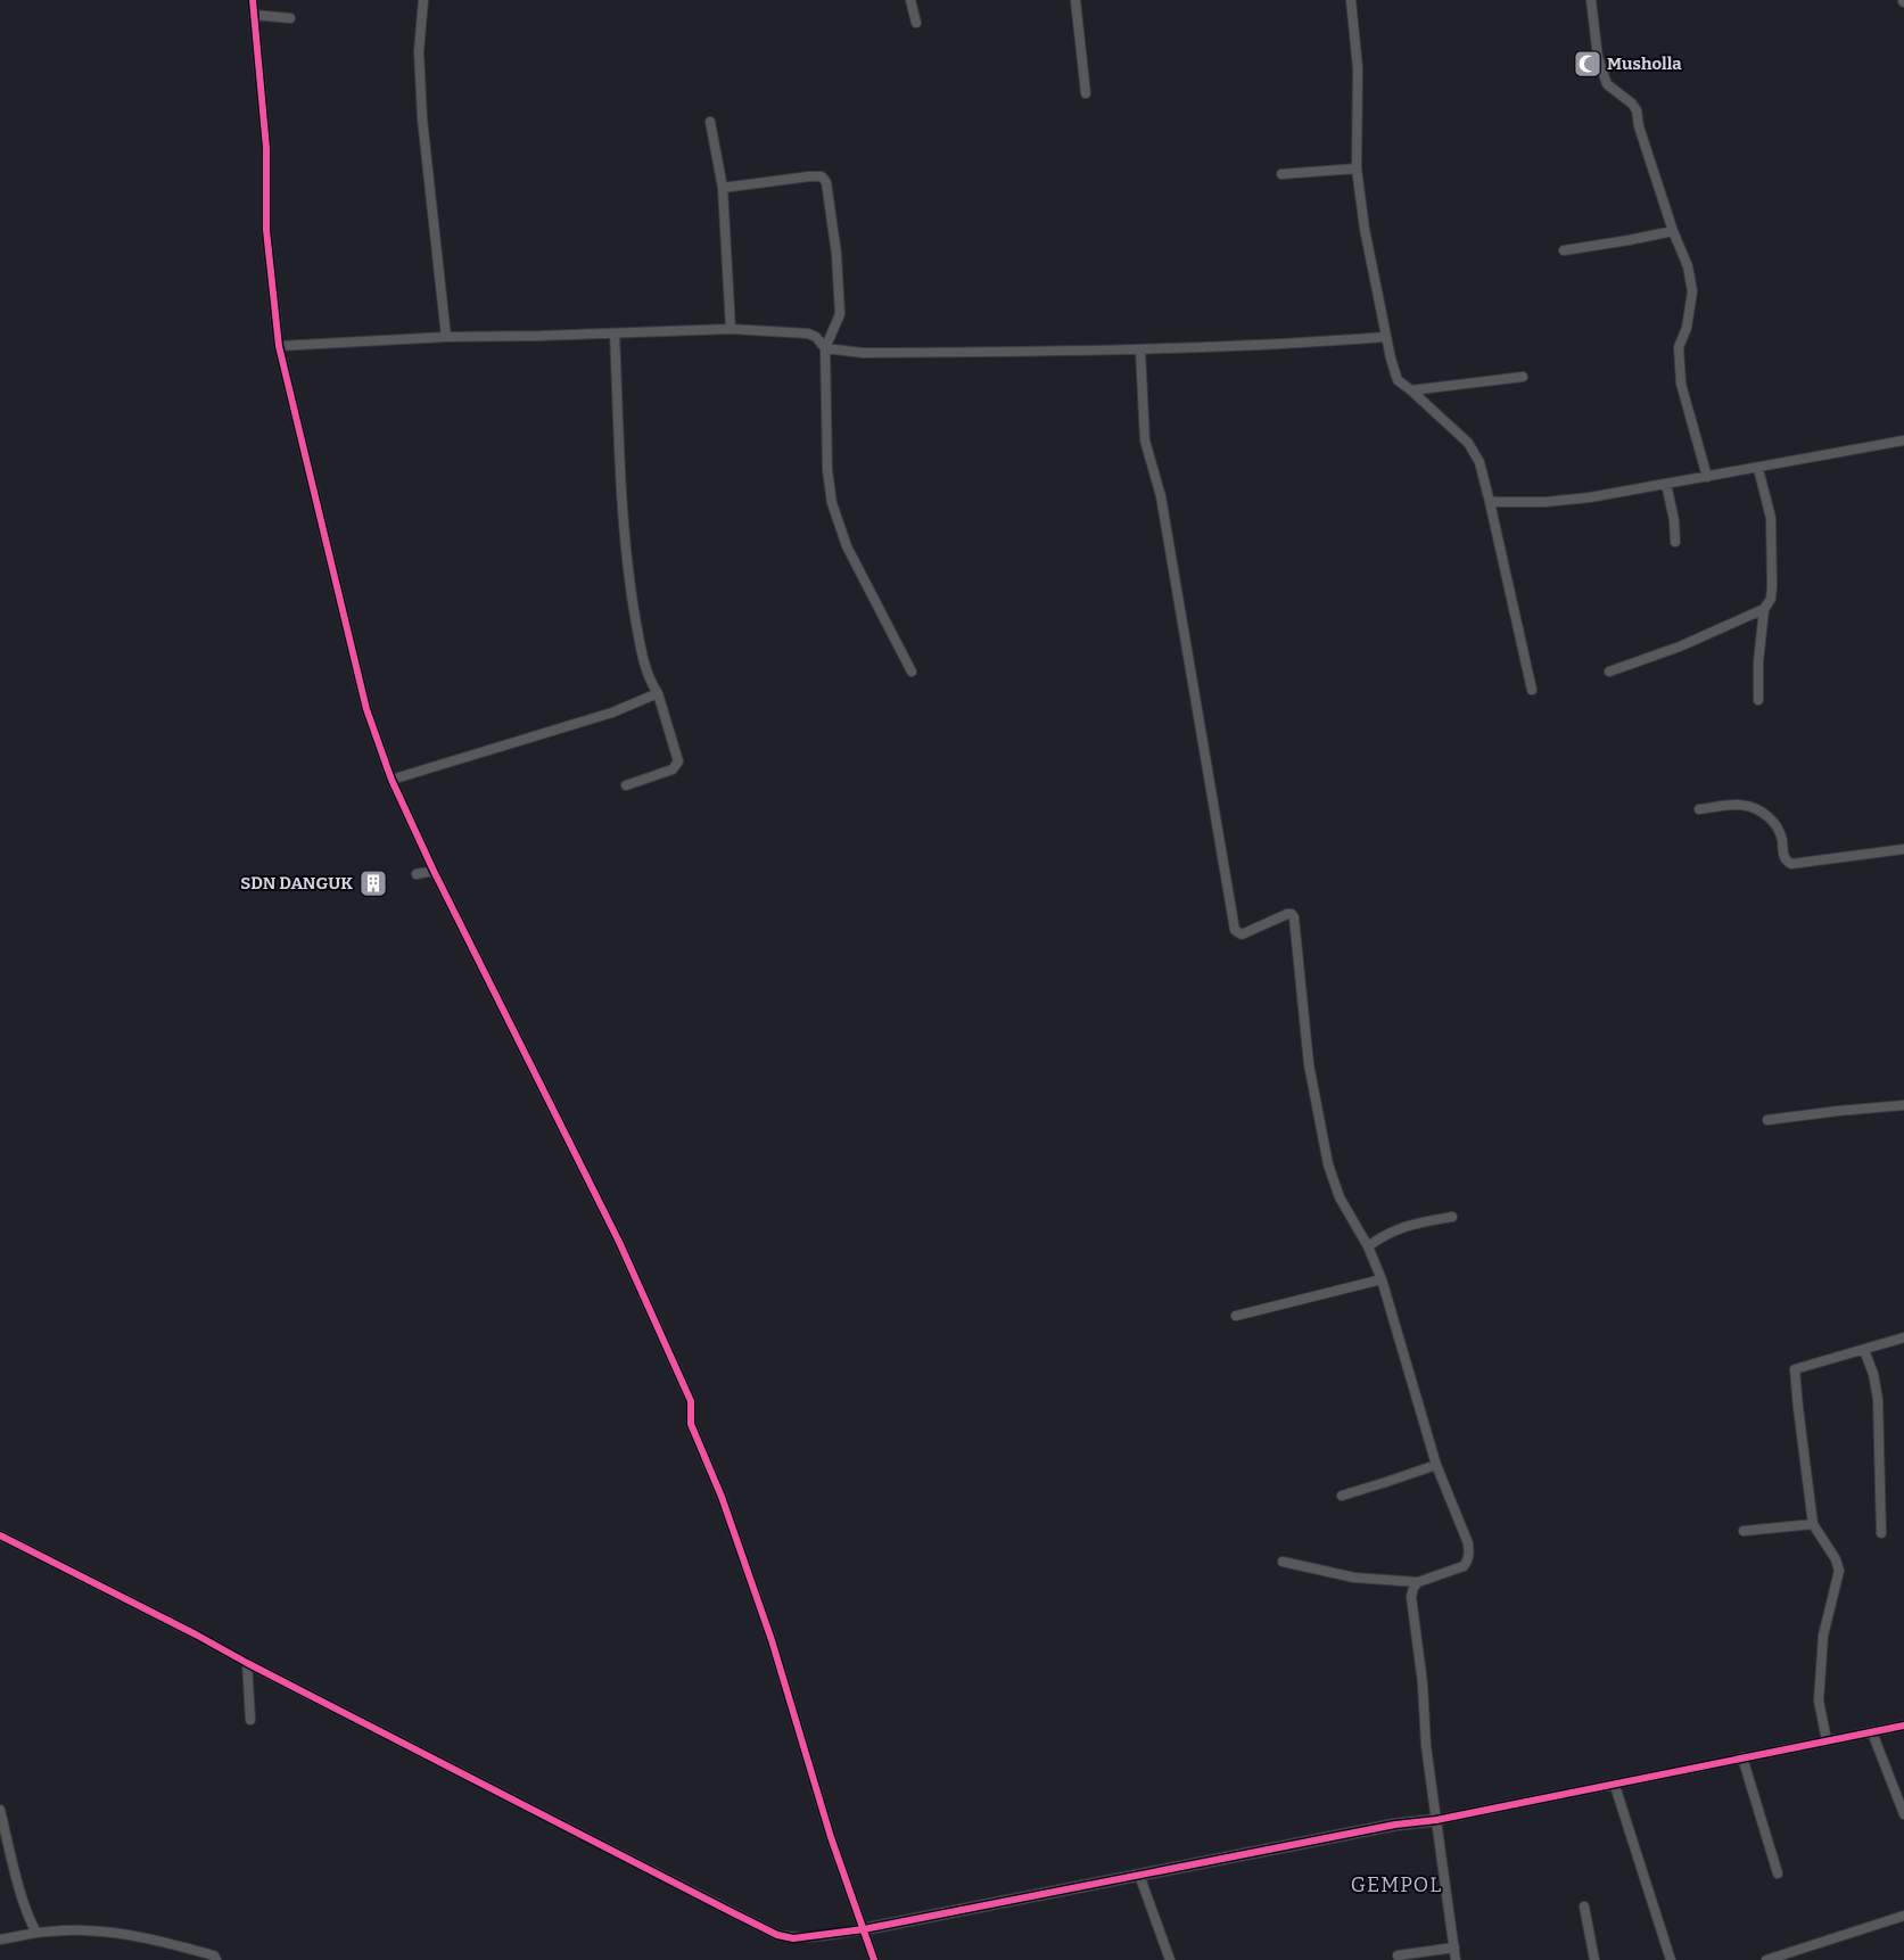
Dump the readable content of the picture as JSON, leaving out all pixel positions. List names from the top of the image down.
{
  "districts": ["GEMPOL"],
  "places": {
    "mosque": ["Musholla"],
    "building": ["SDN DANGUK"]
  }
}
